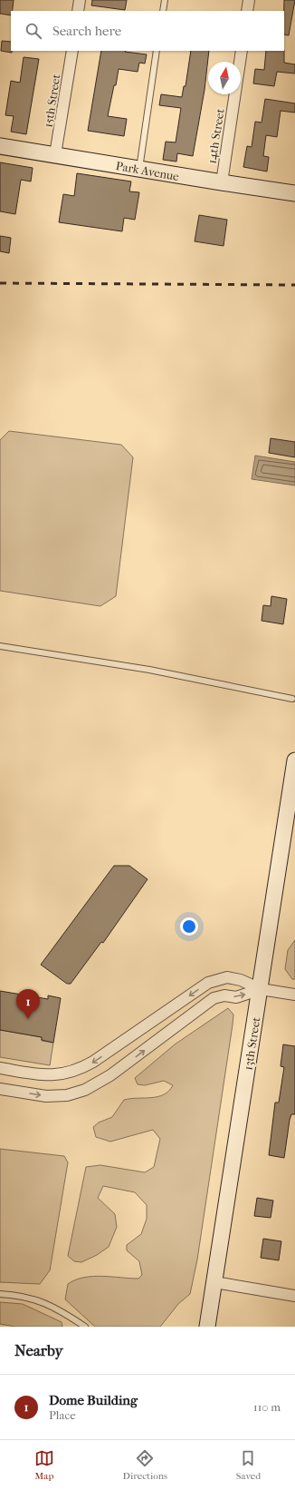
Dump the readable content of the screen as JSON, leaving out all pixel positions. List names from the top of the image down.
{
  "streets": {
    "street": [
      "15th Street",
      "14th Street",
      "Park Avenue",
      "13th Street"
    ]
  },
  "crossings": [
    ["15th Street", "Park Avenue"],
    ["14th Street", "Park Avenue"]
  ],
  "north": "top",
  "page": {
    "search": "Search here",
    "pins": "1",
    "heading": "Nearby",
    "list": [
      {
        "mark": "1",
        "name": "Dome Building",
        "note": "Place",
        "value": "110 m"
      }
    ],
    "nav": ["Map", "Directions", "Saved"]
  }
}
